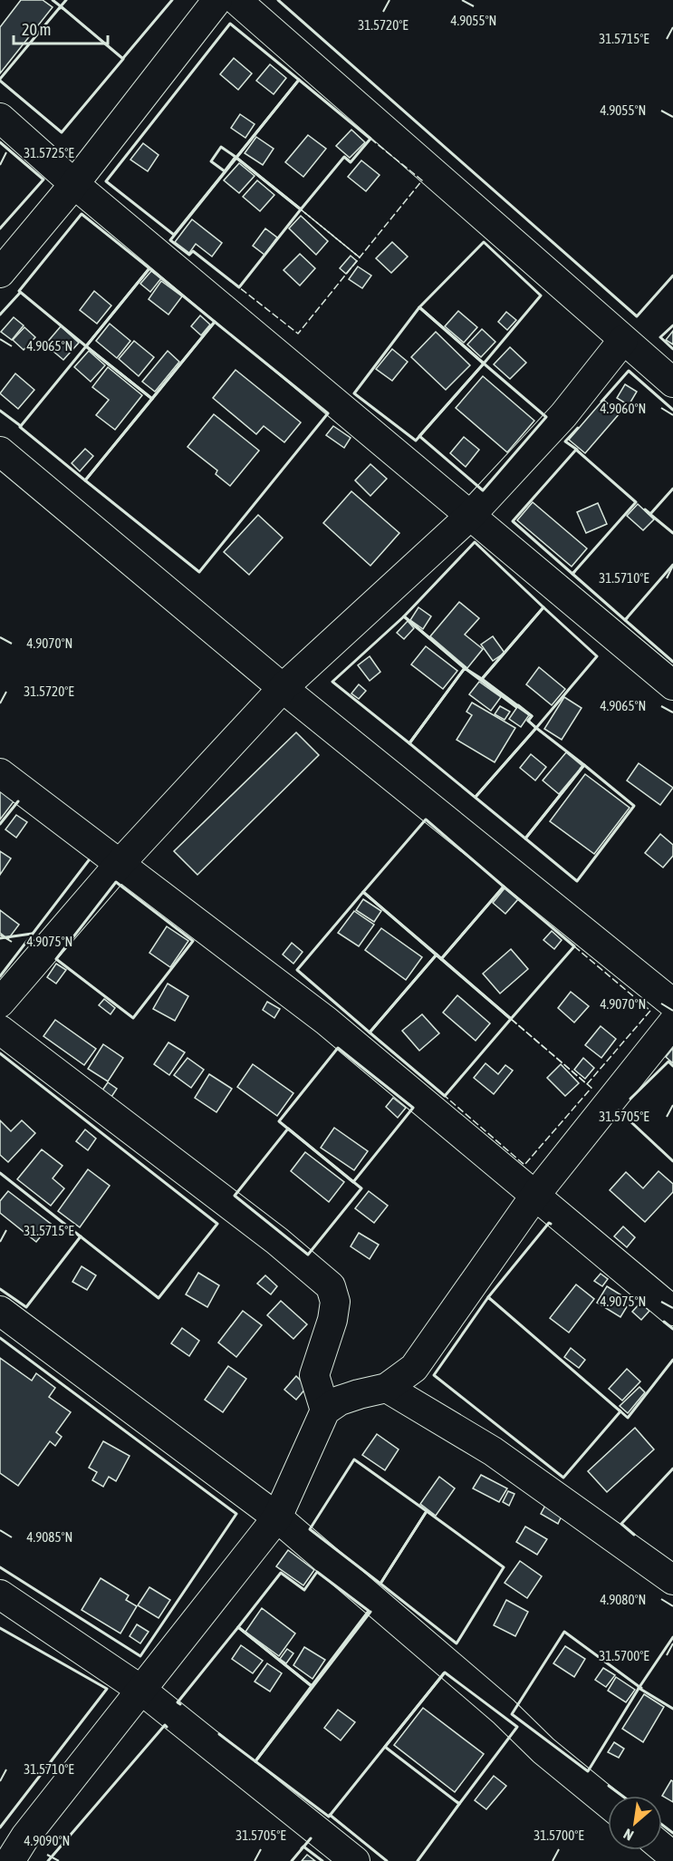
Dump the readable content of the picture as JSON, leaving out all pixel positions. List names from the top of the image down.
{
  "scale_bar": "20 m",
  "north": "bottom left",
  "coordinates": [
    "4.9055°N",
    "31.5720°E",
    "31.5715°E",
    "31.5725°E",
    "4.9065°N",
    "4.9060°N",
    "31.5710°E",
    "4.9070°N",
    "4.9075°N",
    "31.5705°E",
    "4.9085°N",
    "4.9080°N",
    "31.5700°E",
    "4.9090°N"
  ]
}
